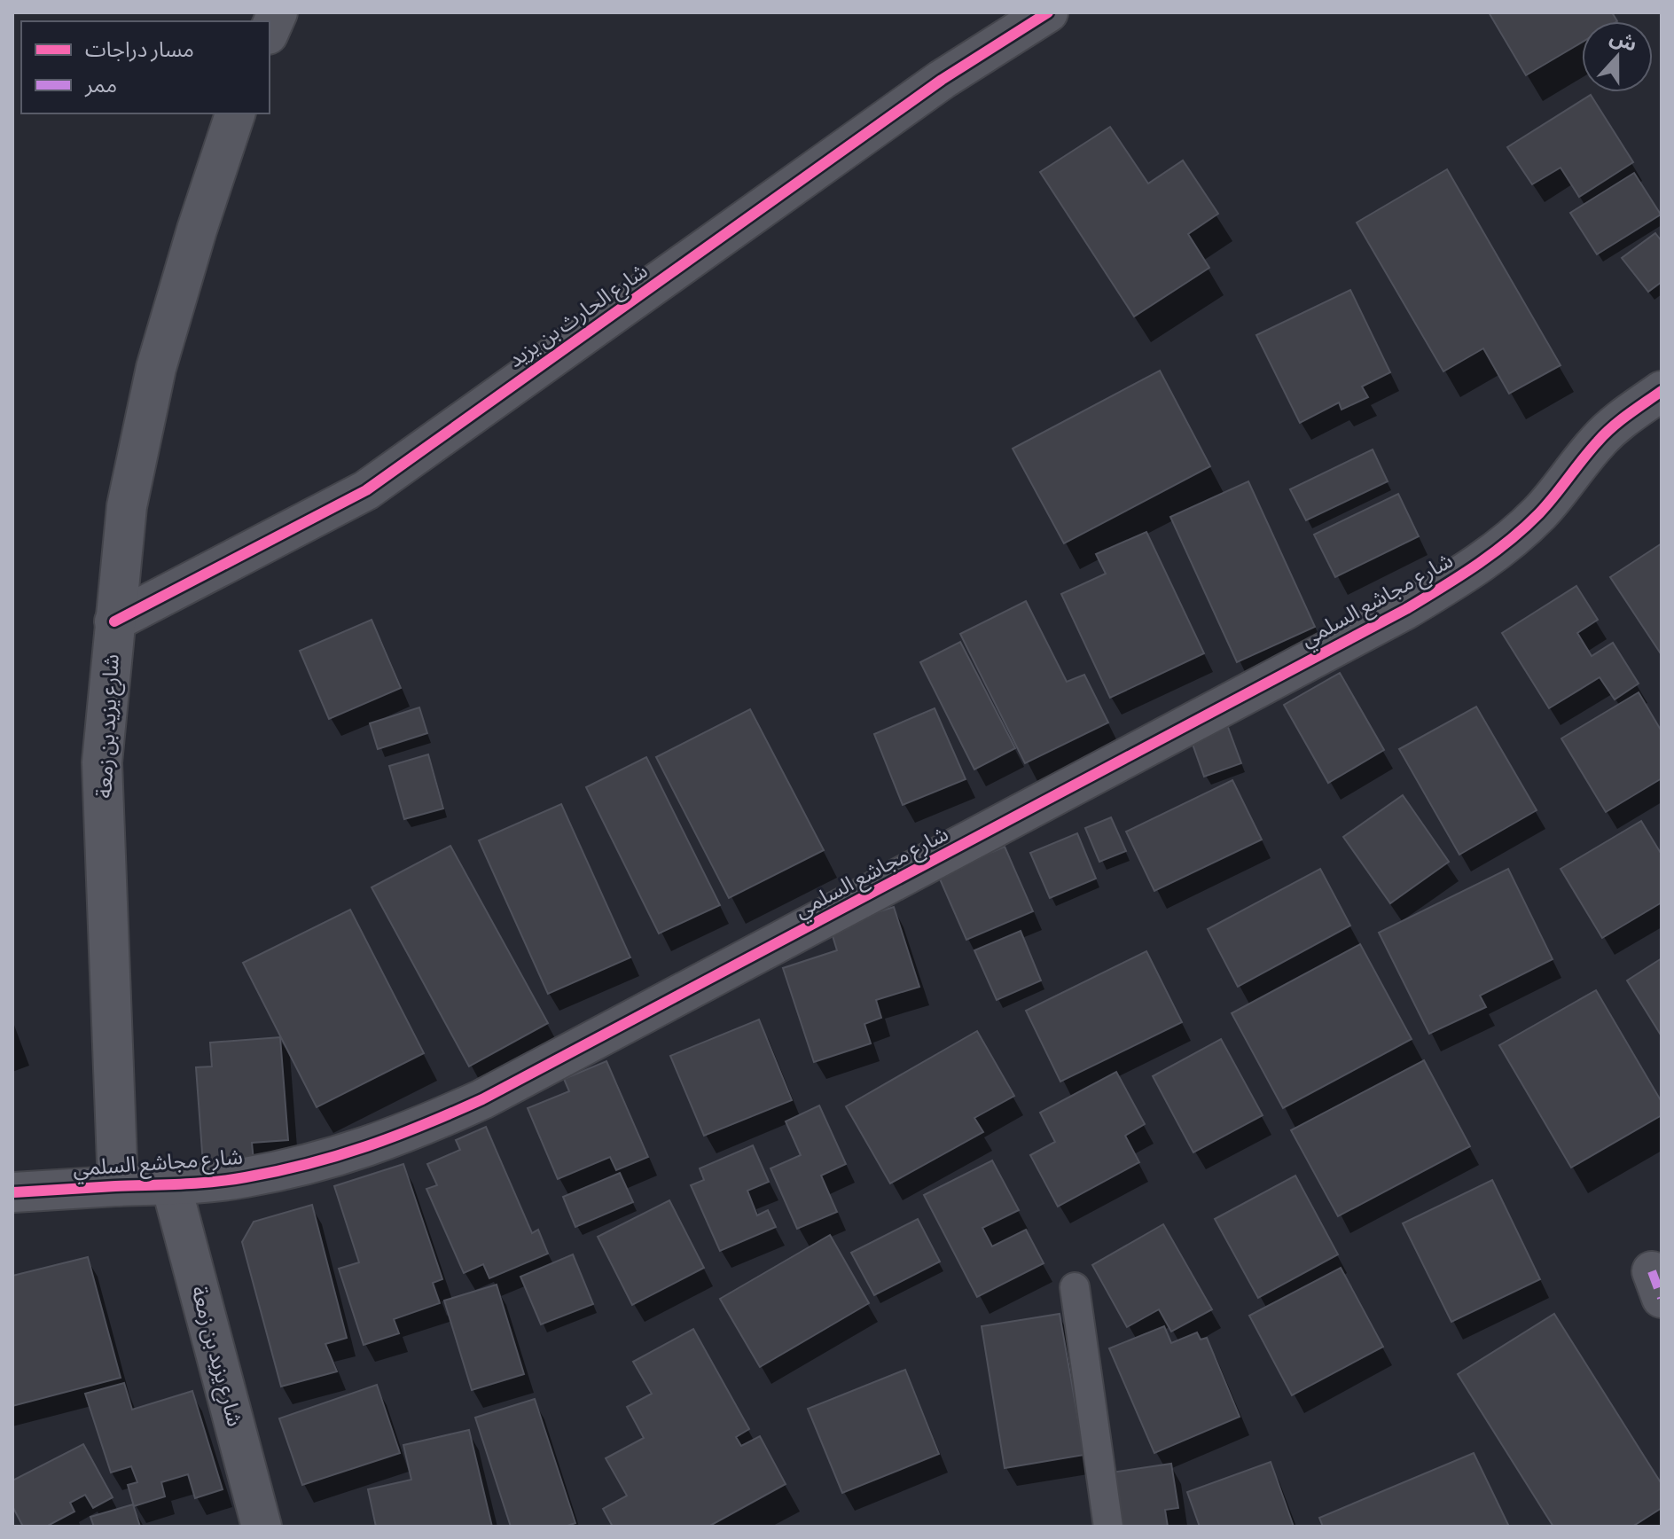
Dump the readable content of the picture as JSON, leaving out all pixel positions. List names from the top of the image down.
{
  "streets": {
    "street": ["شارع الحارث بن يزيد", "شارع مجاشع السلمي", "شارع يزيد بن زمعة"]
  },
  "crossings": [
    ["شارع الحارث بن يزيد", "شارع يزيد بن زمعة"],
    ["شارع مجاشع السلمي", "شارع يزيد بن زمعة"]
  ],
  "legend": ["مسار دراجات", "ممر"],
  "north": "top"
}
